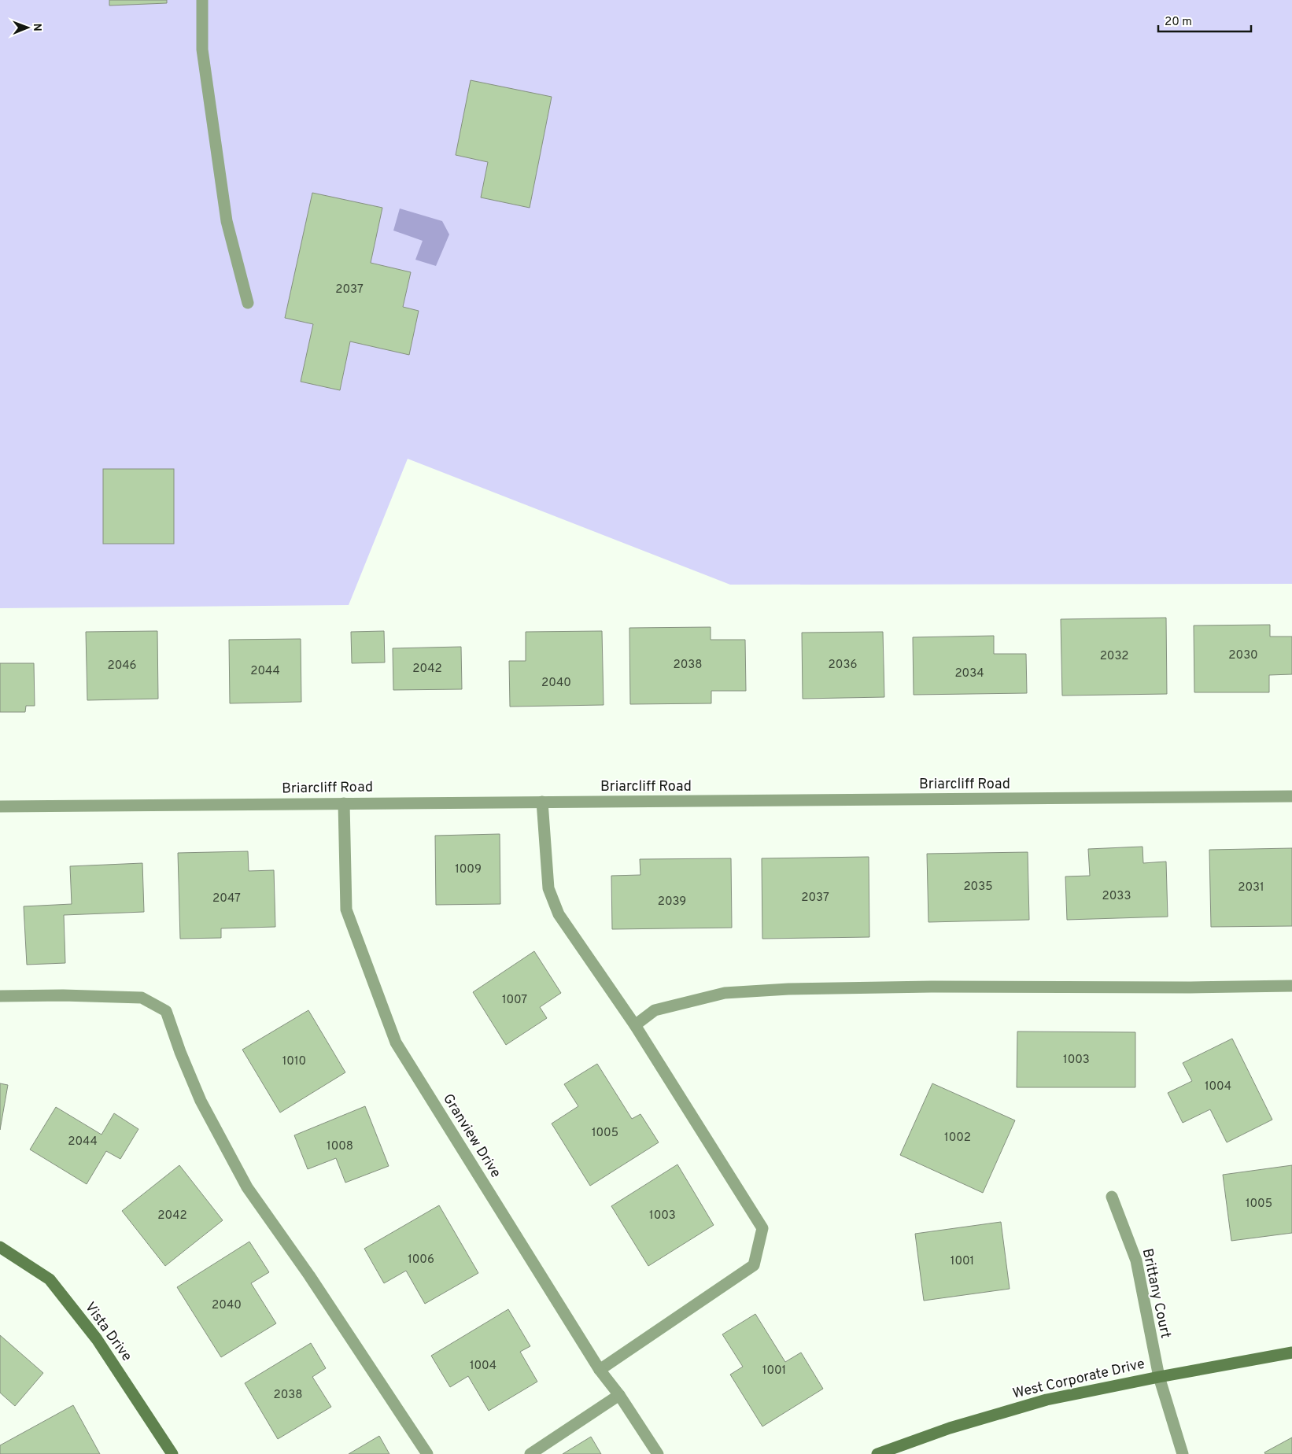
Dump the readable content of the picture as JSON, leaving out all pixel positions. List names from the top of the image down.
{
  "streets": {
    "street": [
      "Briarcliff Road",
      "Granview Drive",
      "Brittany Court",
      "Vista Drive",
      "West Corporate Drive"
    ]
  },
  "crossings": [
    ["Briarcliff Road", "Granview Drive"],
    ["Brittany Court", "West Corporate Drive"]
  ],
  "house_numbers": [
    "2037",
    "2030",
    "2032",
    "2038",
    "2036",
    "2046",
    "2042",
    "2044",
    "2034",
    "2040",
    "1009",
    "2035",
    "2031",
    "2033",
    "2037",
    "2047",
    "2039",
    "1007",
    "1003",
    "1010",
    "1004",
    "1005",
    "1002",
    "2044",
    "1008",
    "1005",
    "2042",
    "1003",
    "1006",
    "1001",
    "2040",
    "1004",
    "1001",
    "2038"
  ],
  "scale_bar": "20 m",
  "north": "right"
}
